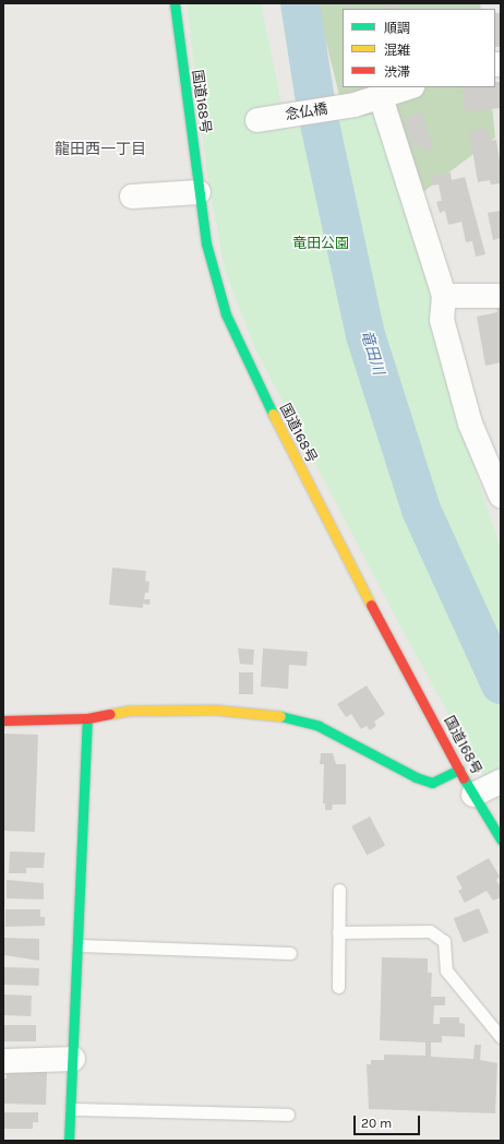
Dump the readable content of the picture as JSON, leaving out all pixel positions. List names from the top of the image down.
{
  "streets": {
    "main road": ["国道168号"],
    "street": ["念仏橋"]
  },
  "districts": ["龍田西一丁目"],
  "water": ["竜田川"],
  "parks": ["竜田公園"],
  "legend": ["順調", "混雑", "渋滞"],
  "scale_bar": "20 m"
}
